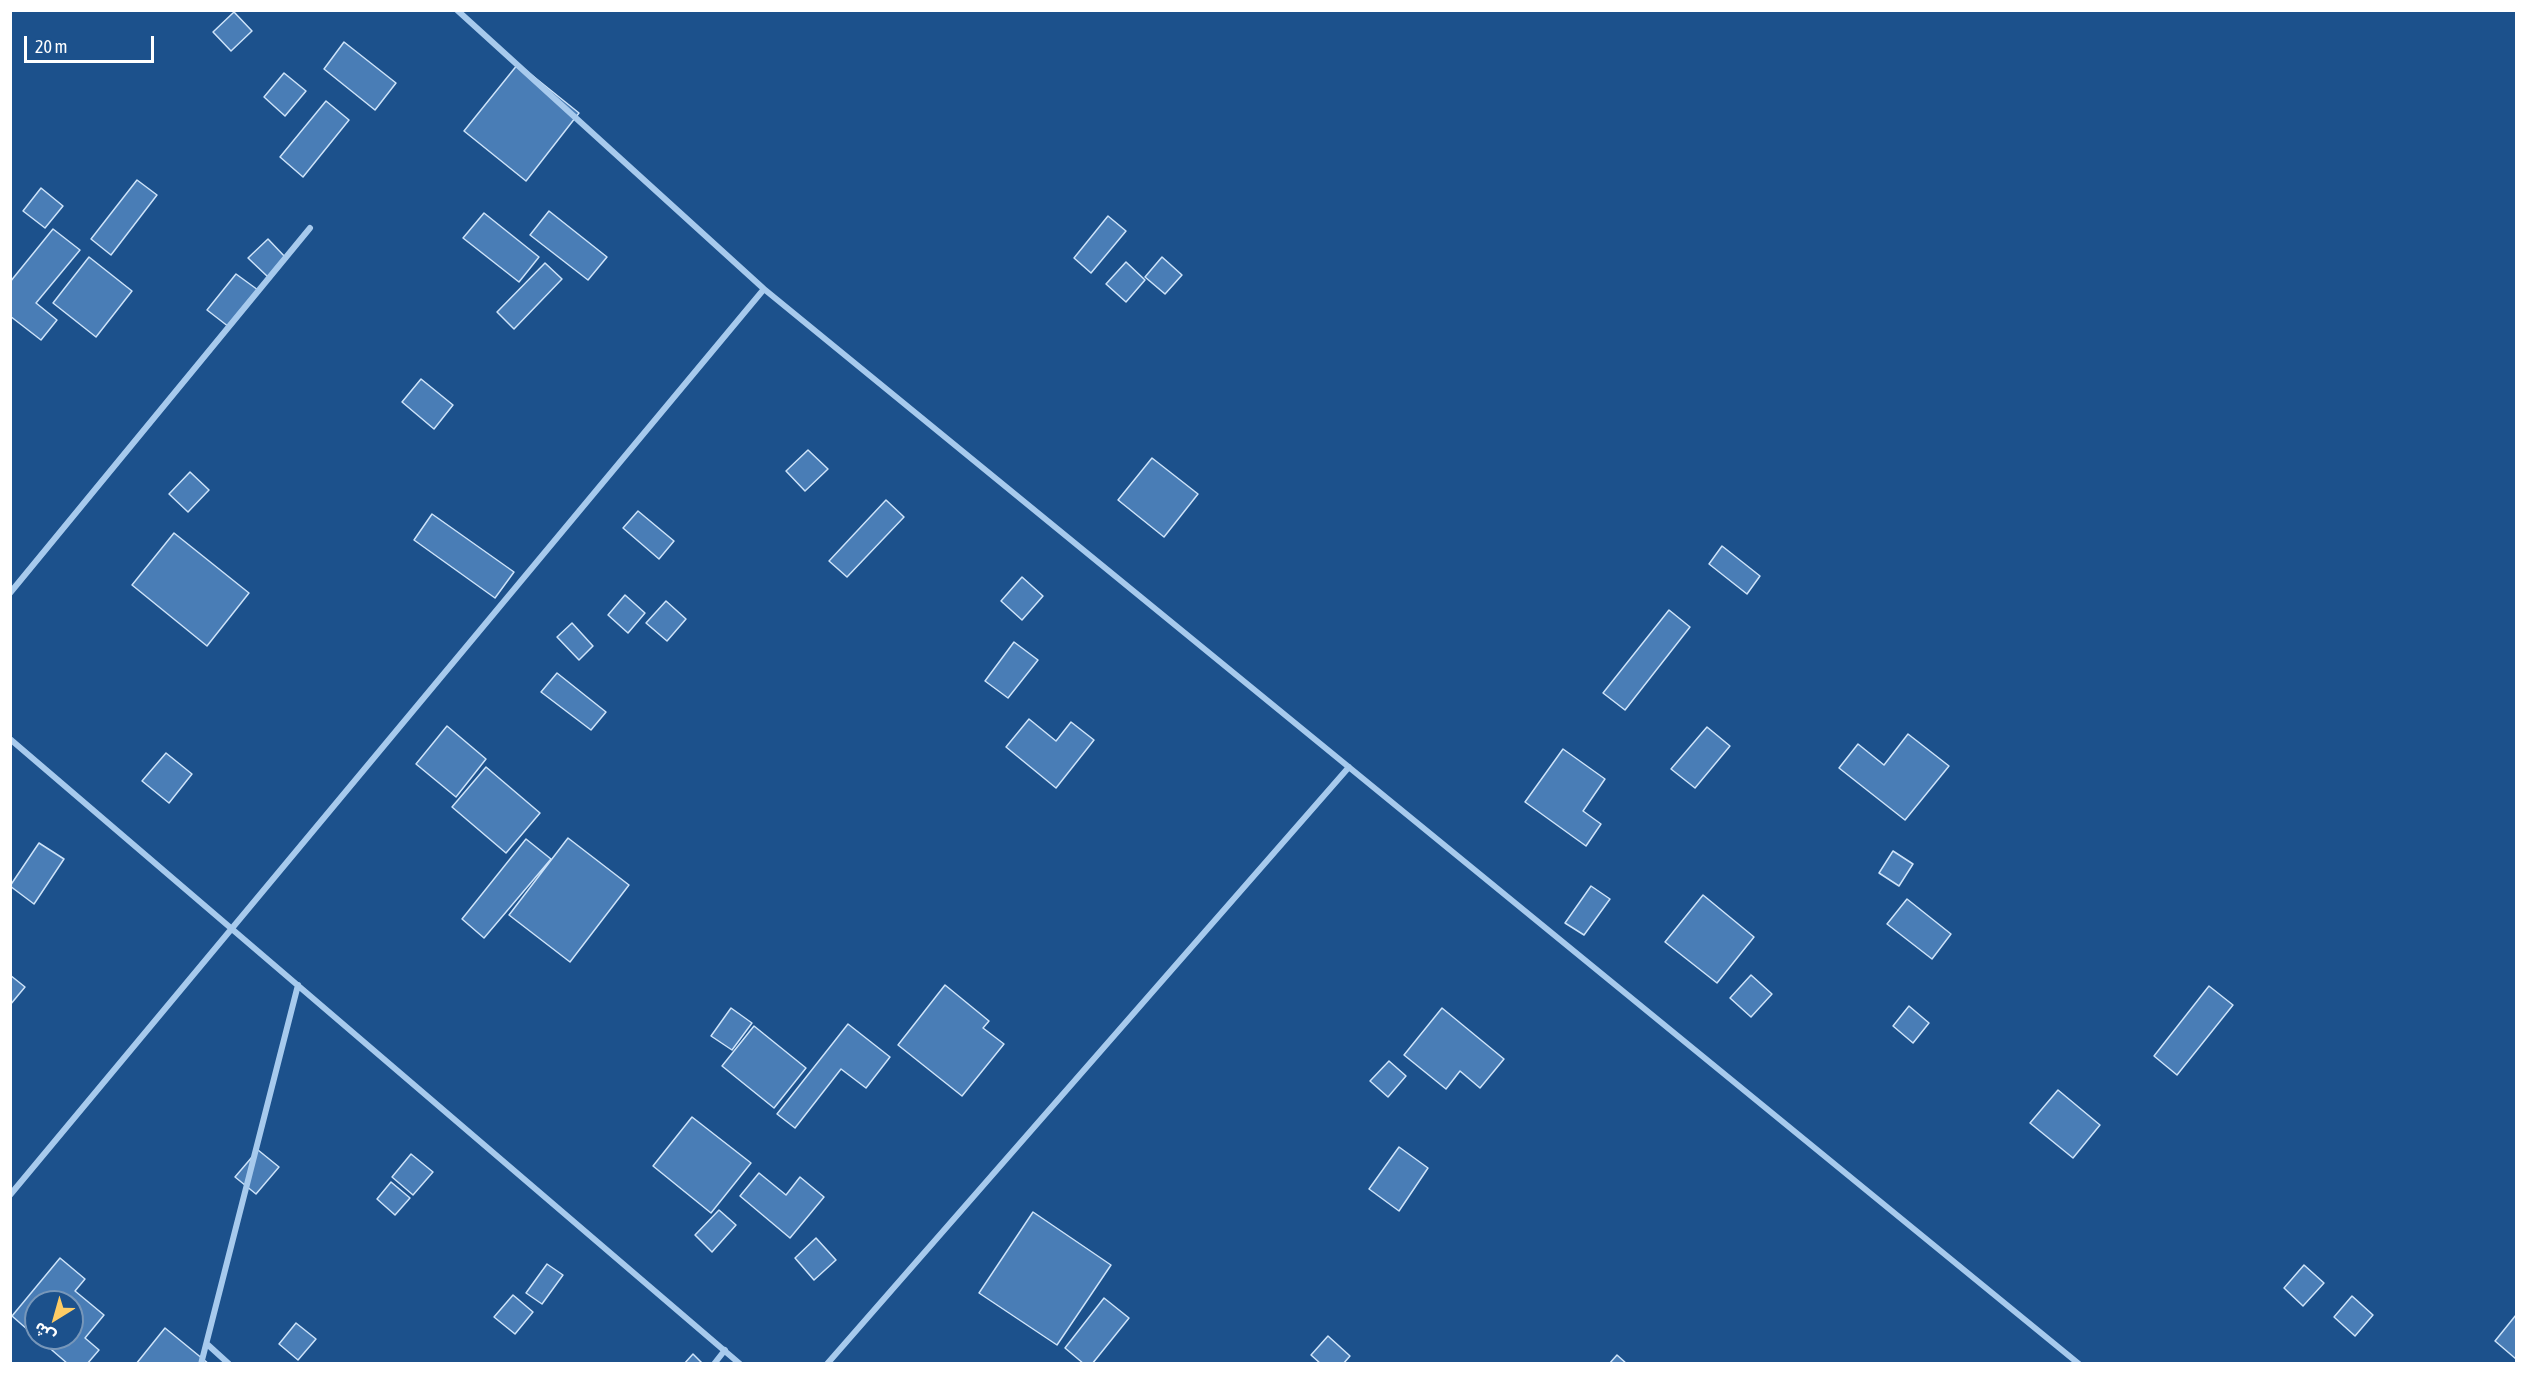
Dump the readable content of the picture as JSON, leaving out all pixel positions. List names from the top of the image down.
{
  "scale_bar": "20 m",
  "north": "bottom left"
}
